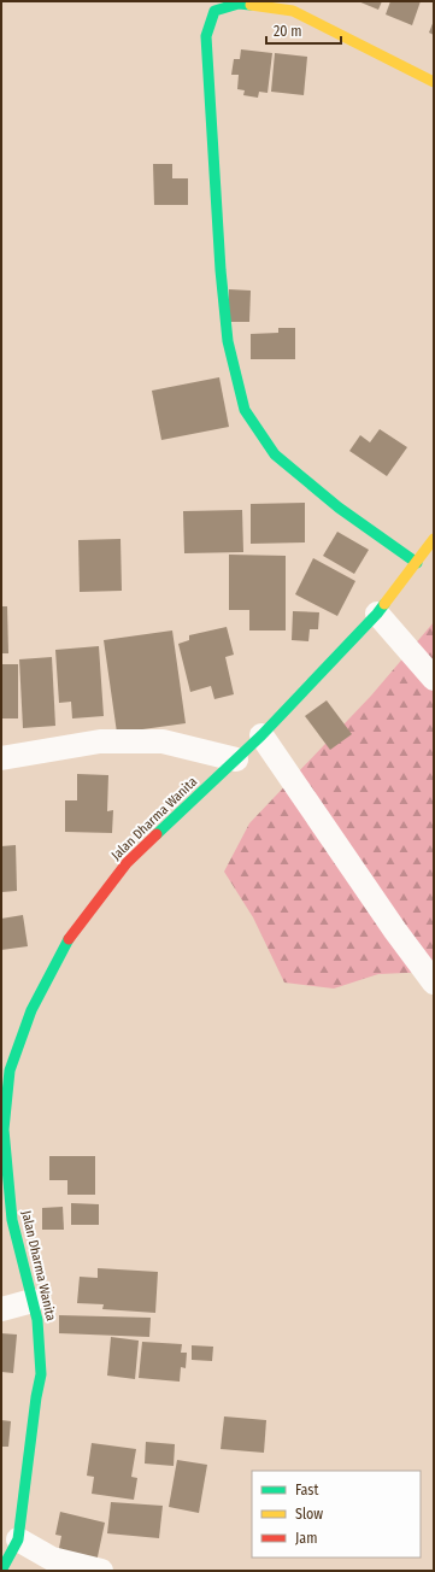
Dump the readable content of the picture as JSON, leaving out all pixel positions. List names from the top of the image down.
{
  "streets": {
    "street": ["Jalan Dharma Wanita"]
  },
  "legend": ["Fast", "Slow", "Jam"],
  "scale_bar": "20 m"
}
